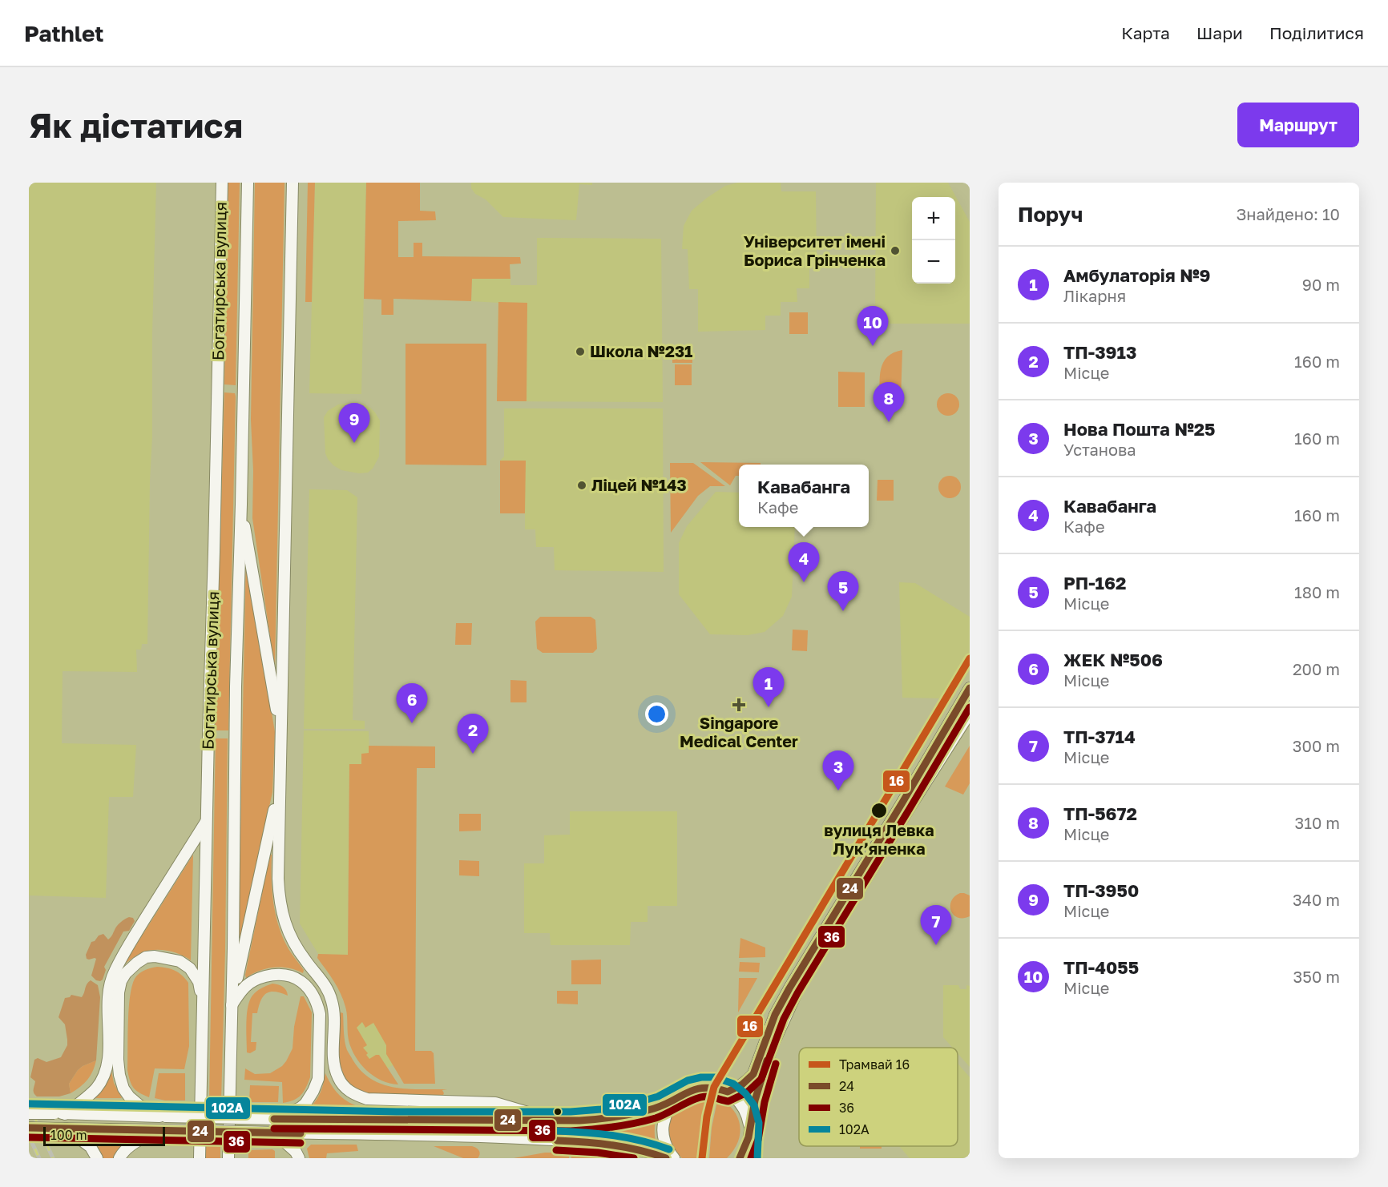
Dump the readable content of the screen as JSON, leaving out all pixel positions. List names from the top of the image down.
{
  "streets": {
    "main road": ["Богатирська вулиця"]
  },
  "places": {
    "other": [
      "Університет імені Бориса Грінченка",
      "Школа №231",
      "Ліцей №143",
      "вулиця Левка Лукʼяненка"
    ],
    "health": ["Singapore Medical Center"]
  },
  "lines": [
    "tram line 16",
    "transit line 24",
    "transit line 36",
    "transit line 102А"
  ],
  "legend": [
    "Трамвай 16",
    "24",
    "36",
    "102А"
  ],
  "scale_bar": "100 m",
  "page": {
    "header": "Pathlet",
    "nav": ["Карта", "Шари", "Поділитися"],
    "buttons": "Маршрут",
    "title": "Як дістатися",
    "heading": ["Поруч", "Знайдено: 10"],
    "map_buttons": ["+", "−"],
    "list": [
      {
        "mark": "1",
        "name": "Амбулаторія №9",
        "note": "Лікарня",
        "value": "90 m"
      },
      {
        "mark": "2",
        "name": "ТП-3913",
        "note": "Місце",
        "value": "160 m"
      },
      {
        "mark": "3",
        "name": "Нова Пошта №25",
        "note": "Установа",
        "value": "160 m"
      },
      {
        "mark": "4",
        "name": "Кавабанга",
        "note": "Кафе",
        "value": "160 m"
      },
      {
        "mark": "5",
        "name": "РП-162",
        "note": "Місце",
        "value": "180 m"
      },
      {
        "mark": "6",
        "name": "ЖЕК №506",
        "note": "Місце",
        "value": "200 m"
      },
      {
        "mark": "7",
        "name": "ТП-3714",
        "note": "Місце",
        "value": "300 m"
      },
      {
        "mark": "8",
        "name": "ТП-5672",
        "note": "Місце",
        "value": "310 m"
      },
      {
        "mark": "9",
        "name": "ТП-3950",
        "note": "Місце",
        "value": "340 m"
      },
      {
        "mark": "10",
        "name": "ТП-4055",
        "note": "Місце",
        "value": "350 m"
      }
    ],
    "pins": [
      "10",
      "8",
      "9",
      "4",
      "5",
      "1",
      "6",
      "2",
      "3",
      "7"
    ],
    "popup": ["Кавабанга", "Кафе"],
    "scale": "100 m"
  }
}
